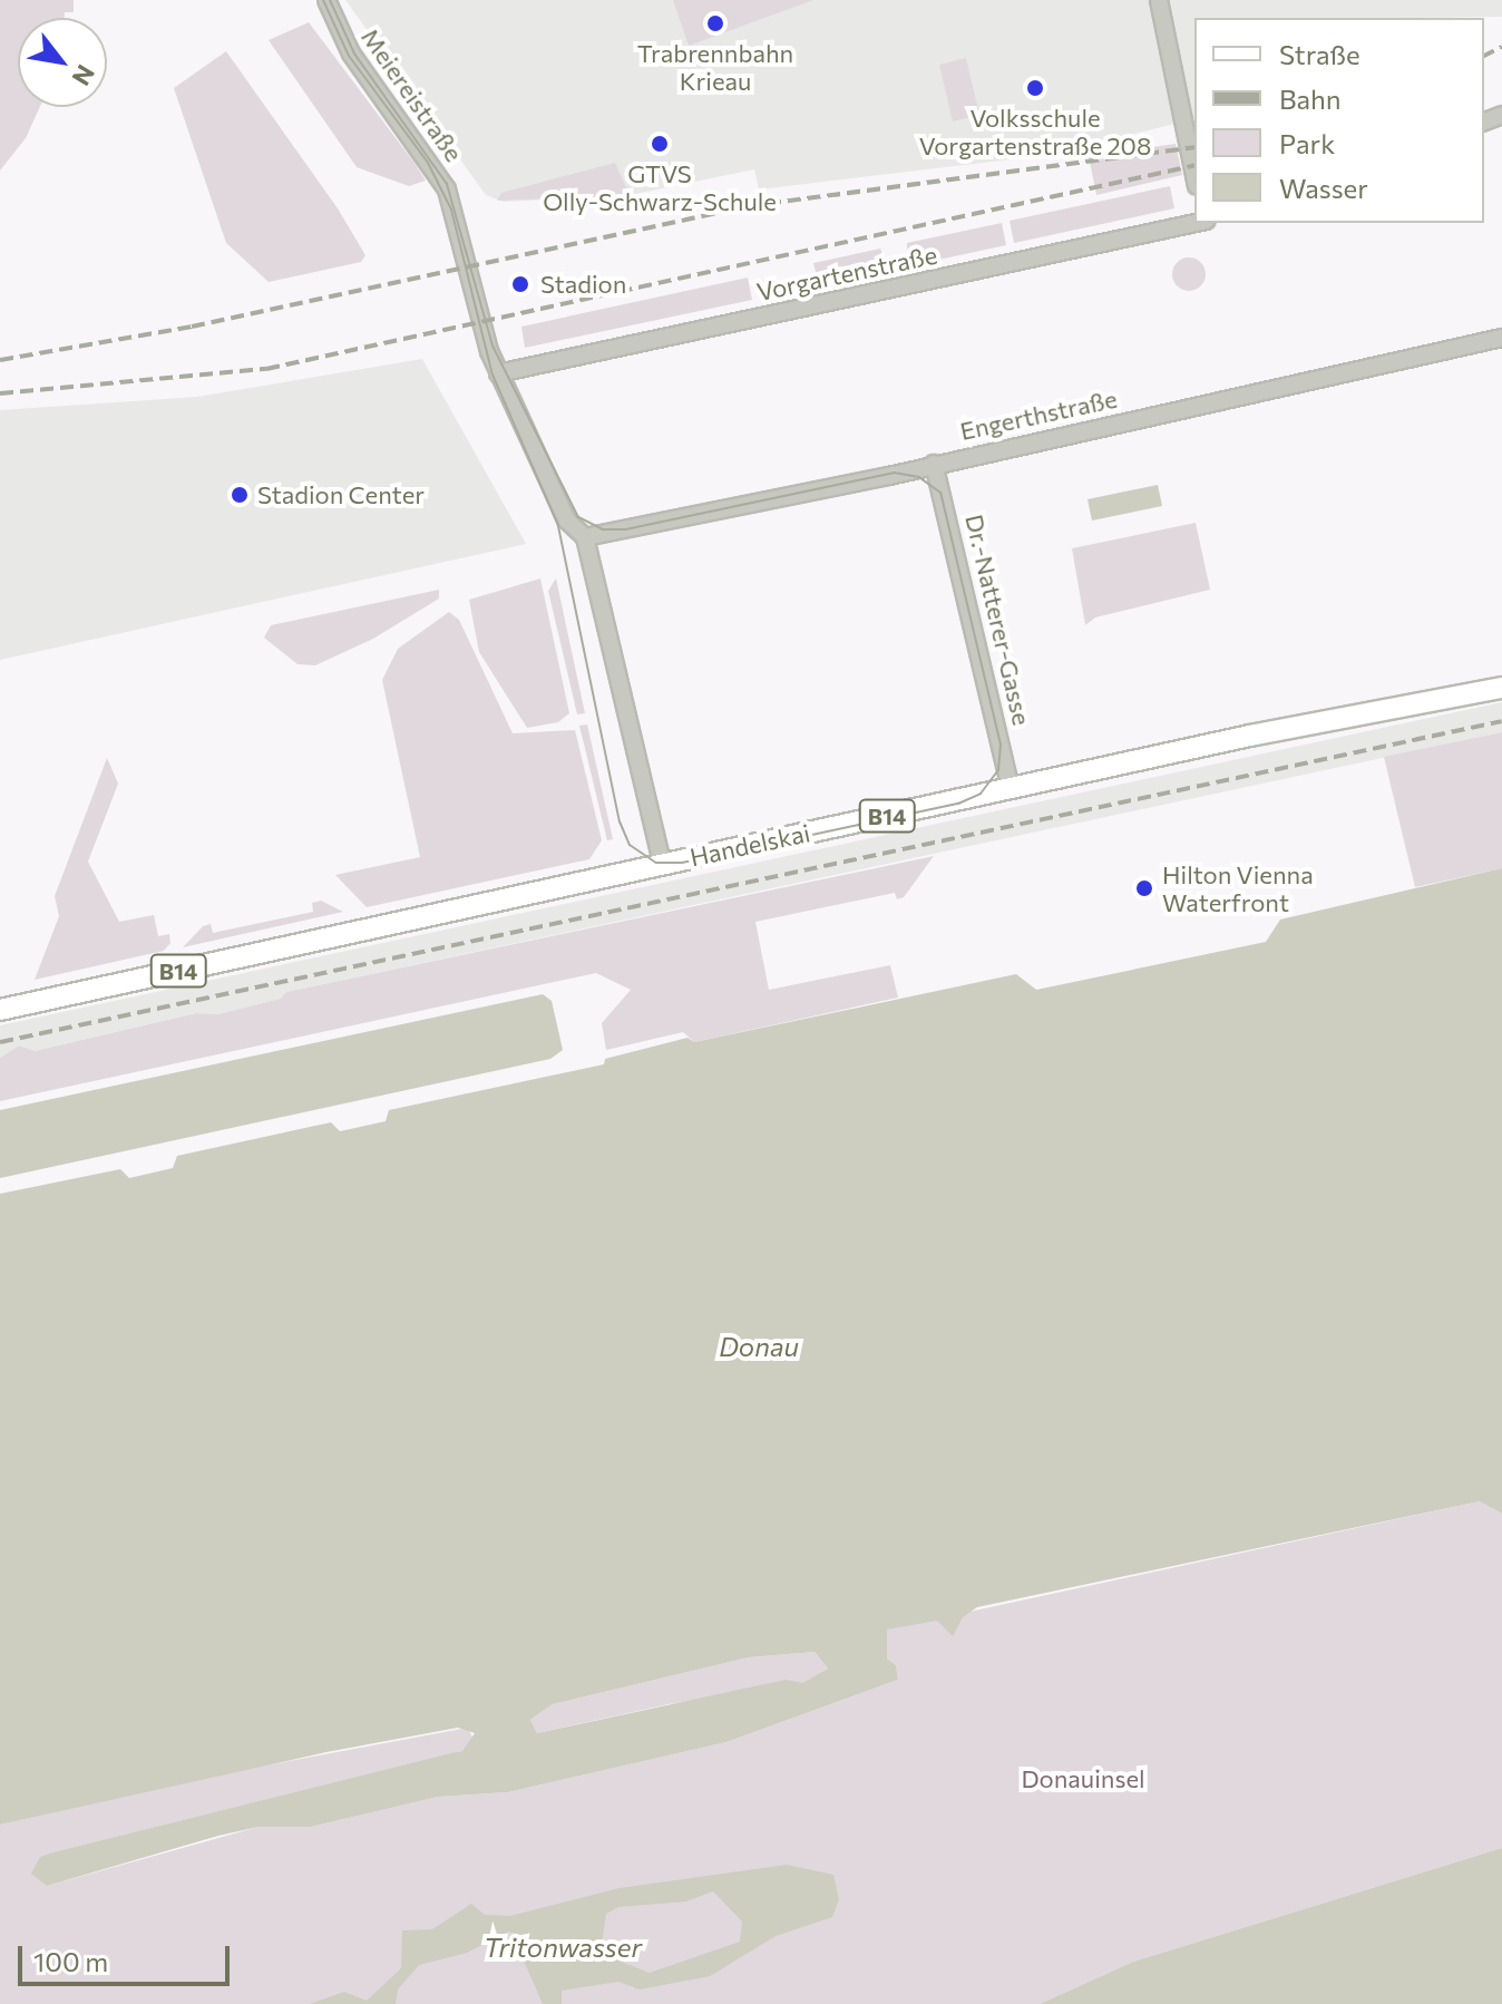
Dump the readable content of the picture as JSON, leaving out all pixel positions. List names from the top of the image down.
{
  "streets": {
    "main road": ["B14", "Handelskai"],
    "street": [
      "Meiereistraße",
      "Vorgartenstraße",
      "Engerthstraße",
      "Dr.-Natterer-Gasse"
    ]
  },
  "crossings": [
    ["Meiereistraße", "Vorgartenstraße"],
    ["Meiereistraße", "Engerthstraße"],
    ["Engerthstraße", "Dr.-Natterer-Gasse"],
    ["Dr.-Natterer-Gasse", "Handelskai"]
  ],
  "water": ["Donau", "Tritonwasser"],
  "parks": ["Donauinsel"],
  "places": [
    "Trabrennbahn Krieau",
    "Volksschule Vorgartenstraße 208",
    "GTVS Olly-Schwarz-Schule",
    "Stadion",
    "Stadion Center",
    "Hilton Vienna Waterfront"
  ],
  "legend": [
    "Straße",
    "Bahn",
    "Park",
    "Wasser"
  ],
  "scale_bar": "100 m",
  "north": "bottom right"
}
